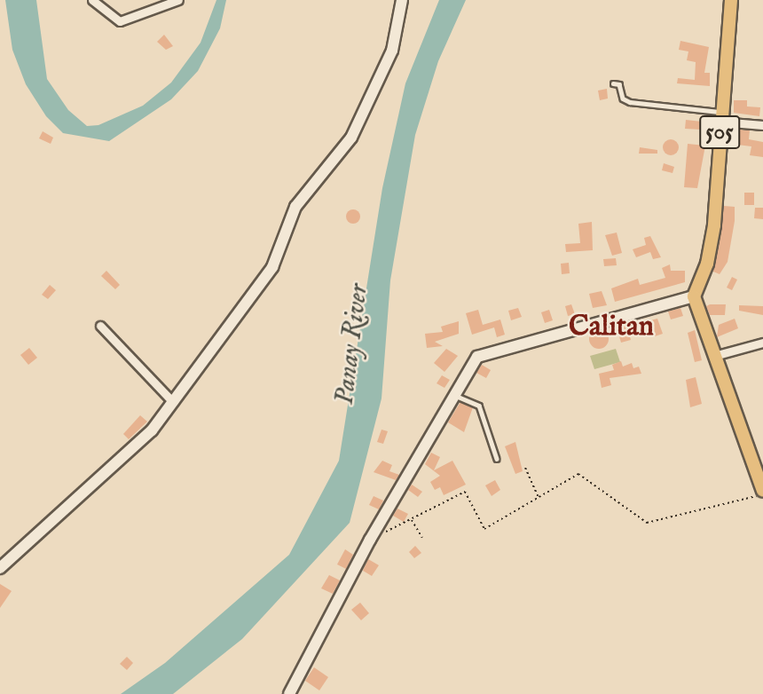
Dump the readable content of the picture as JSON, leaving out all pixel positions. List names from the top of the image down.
{
  "streets": {
    "main road": ["505"]
  },
  "districts": ["Calitan"],
  "water": ["Panay River"]
}
